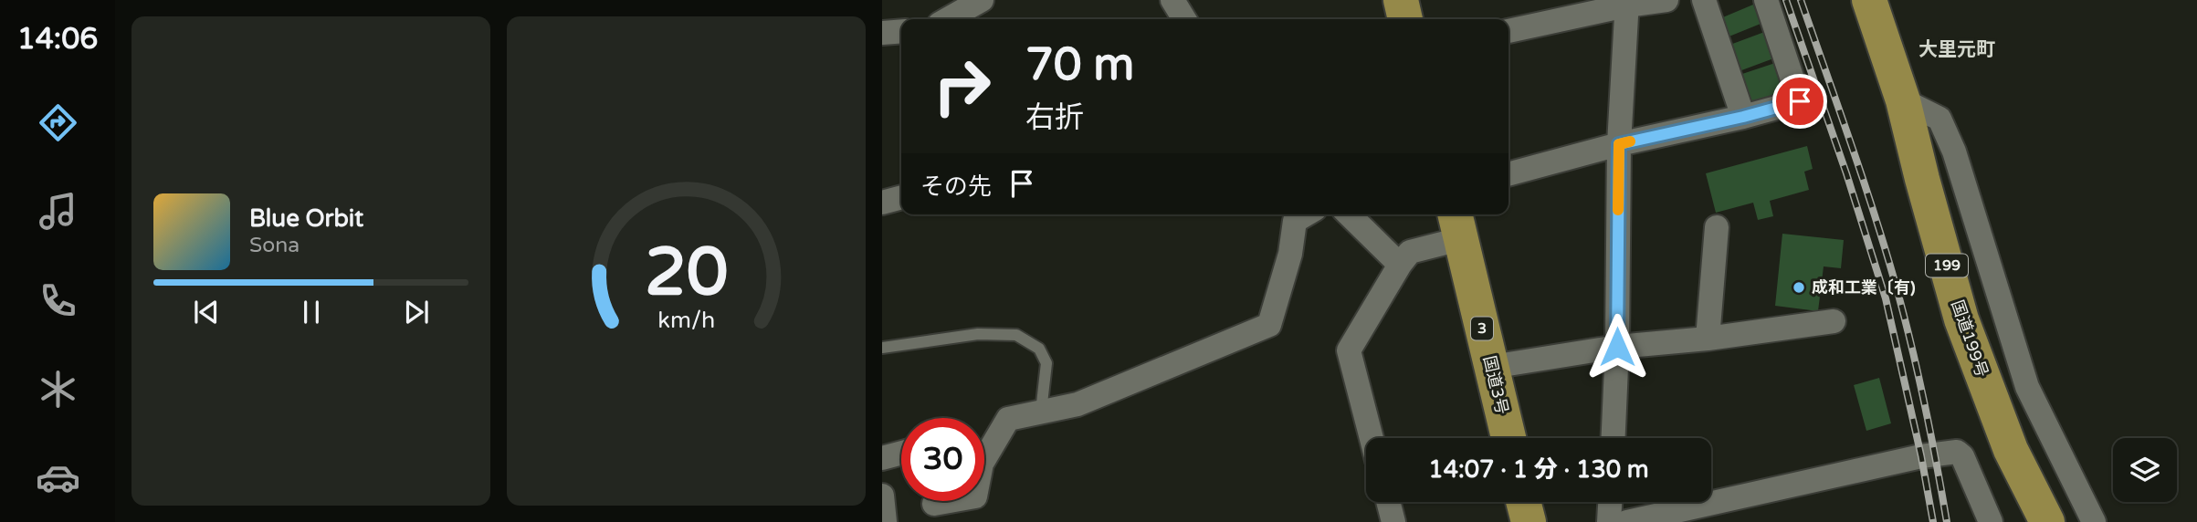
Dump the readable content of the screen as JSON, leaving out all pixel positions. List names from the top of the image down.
{
  "streets": {
    "highway": [
      "199",
      "3",
      "国道199号",
      "国道3号"
    ]
  },
  "districts": ["大里元町"],
  "places": ["成和工業〔有)"],
  "page": {
    "tabs": "14:06",
    "turn": ["70 m", "右折"],
    "then": "その先",
    "song": ["Blue Orbit", "Sona"],
    "limit": "30",
    "trip": "14:07 · 1 分 · 130 m",
    "gauge": ["20", "km/h"]
  }
}
